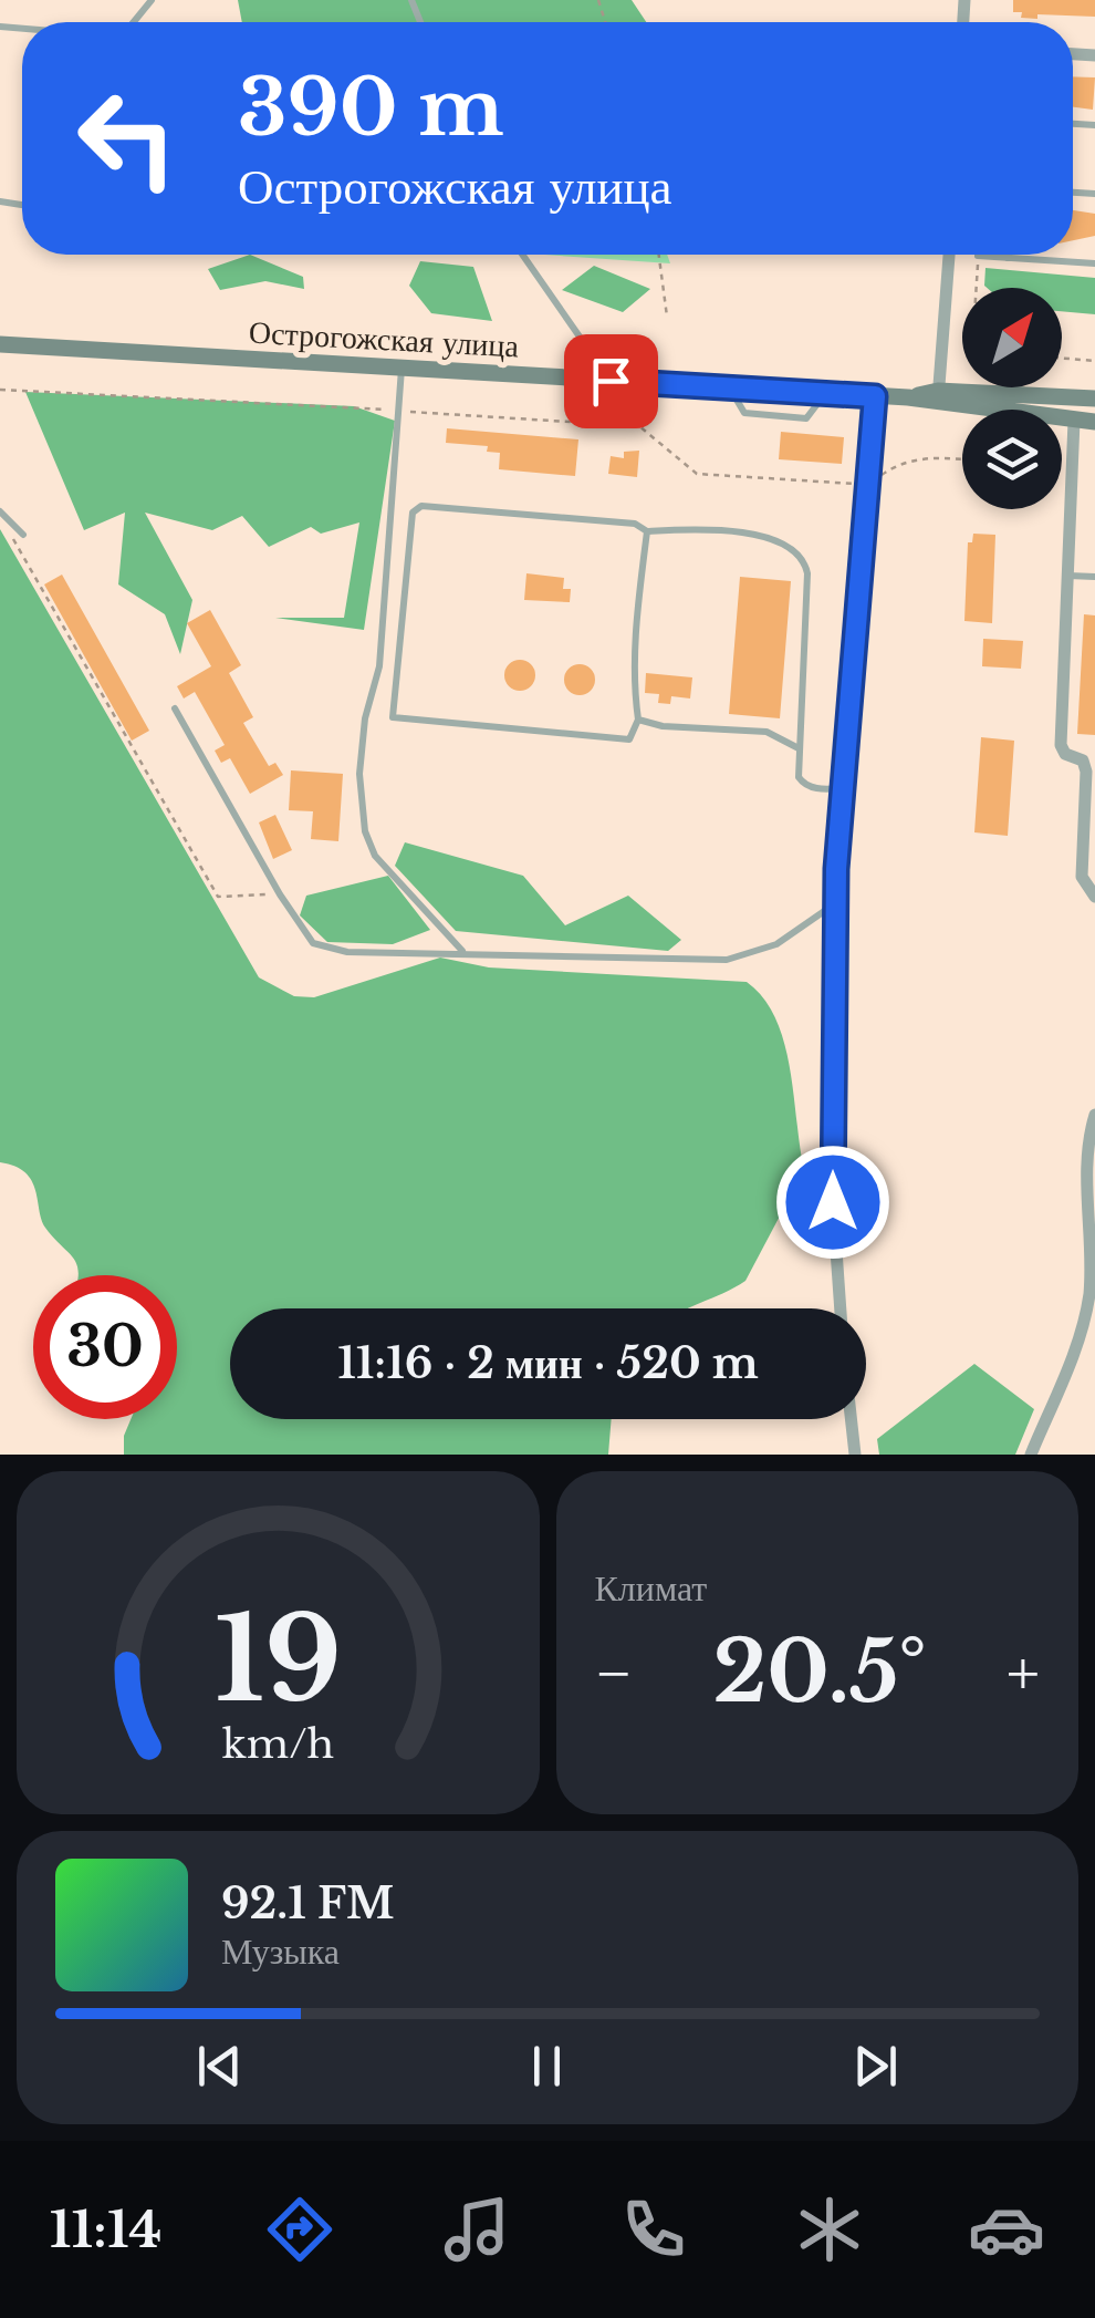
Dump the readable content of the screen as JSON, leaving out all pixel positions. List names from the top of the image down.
{
  "streets": {
    "street": ["Острогожская улица"]
  },
  "north": "top right",
  "page": {
    "turn": ["390 m", "Острогожская улица"],
    "limit": "30",
    "trip": "11:16 · 2 мин · 520 m",
    "tile": "Климат",
    "heat": ["−", "20.5°", "+"],
    "song": ["92.1 FM", "Музыка"],
    "tabs": "11:14",
    "gauge": ["19", "km/h"]
  }
}
